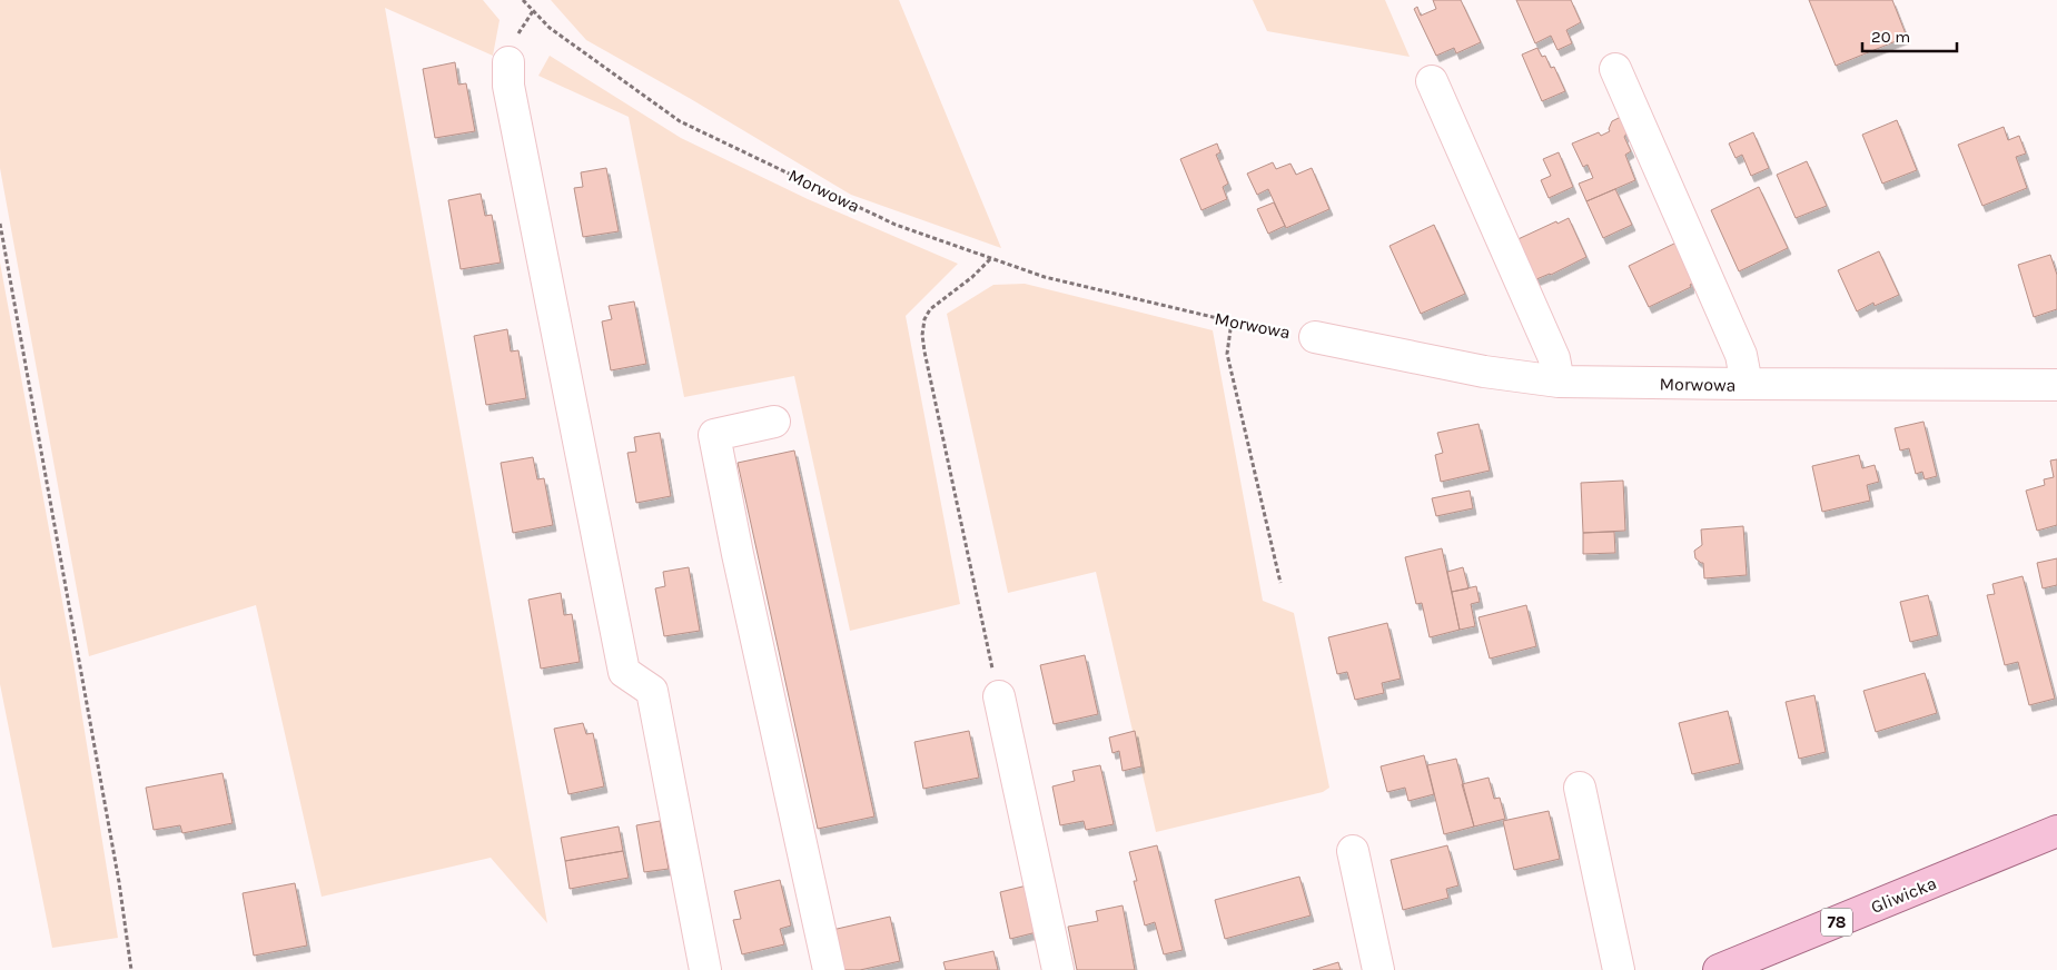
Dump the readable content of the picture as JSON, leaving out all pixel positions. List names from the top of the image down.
{
  "streets": {
    "main road": ["Gliwicka", "78"],
    "street": ["Morwowa"]
  },
  "scale_bar": "20 m"
}
